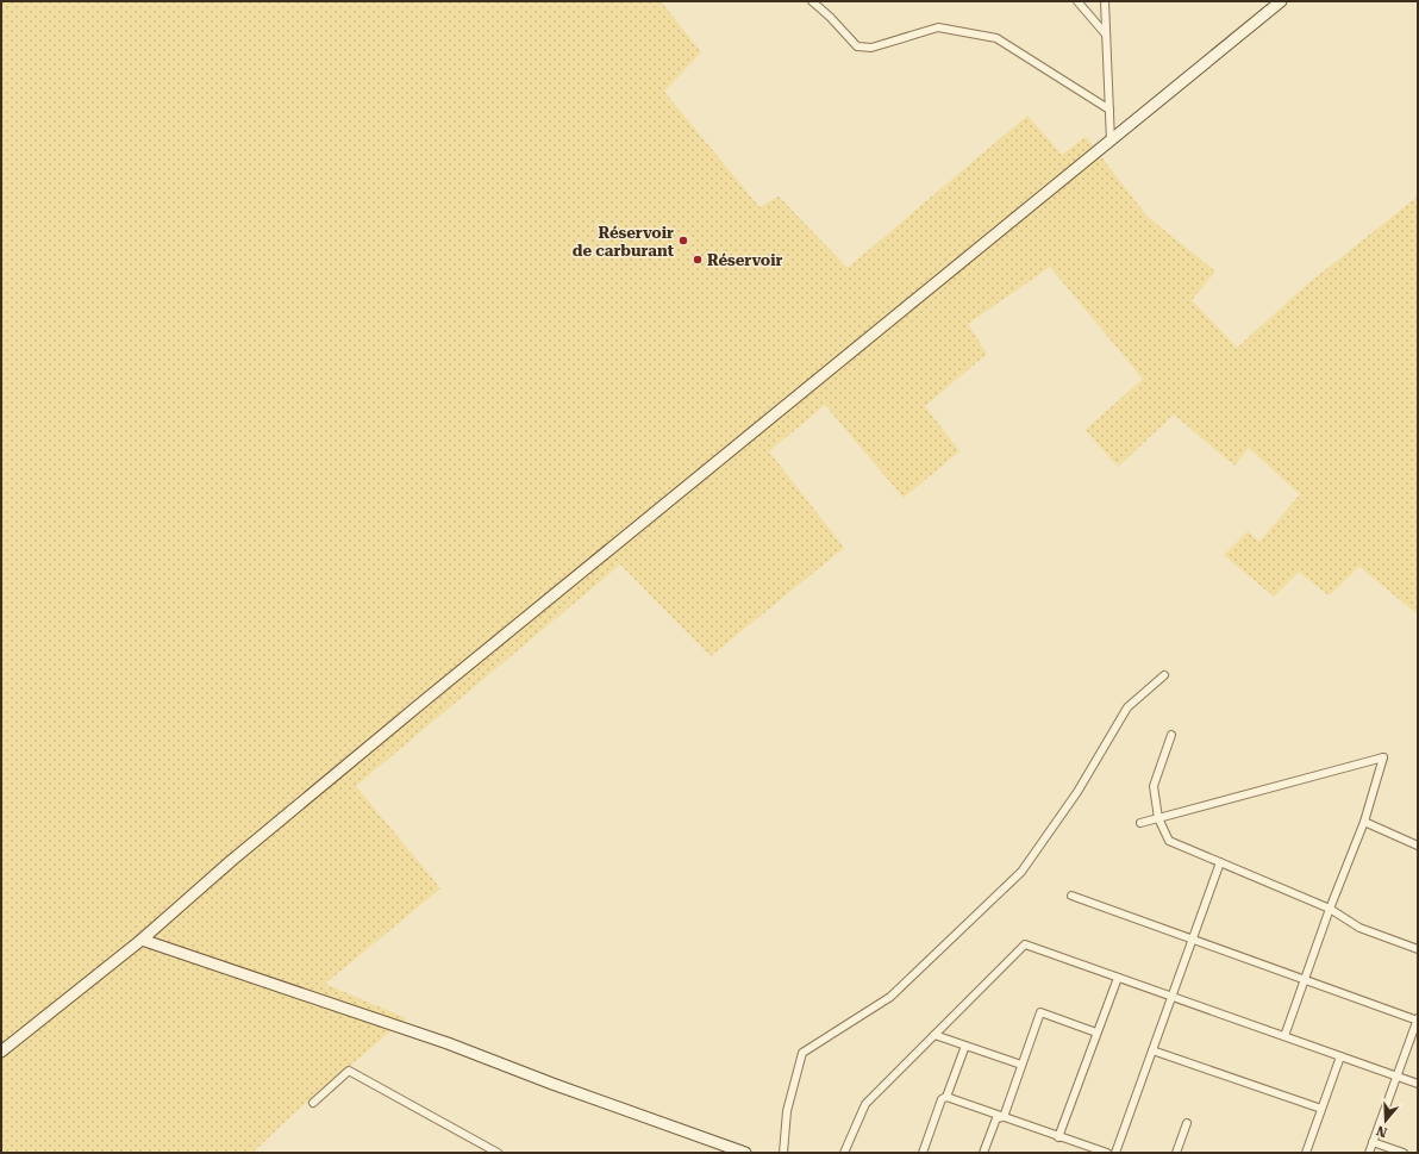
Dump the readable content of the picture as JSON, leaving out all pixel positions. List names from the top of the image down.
{
  "places": ["Réservoir de carburant", "Réservoir"],
  "north": "bottom"
}
